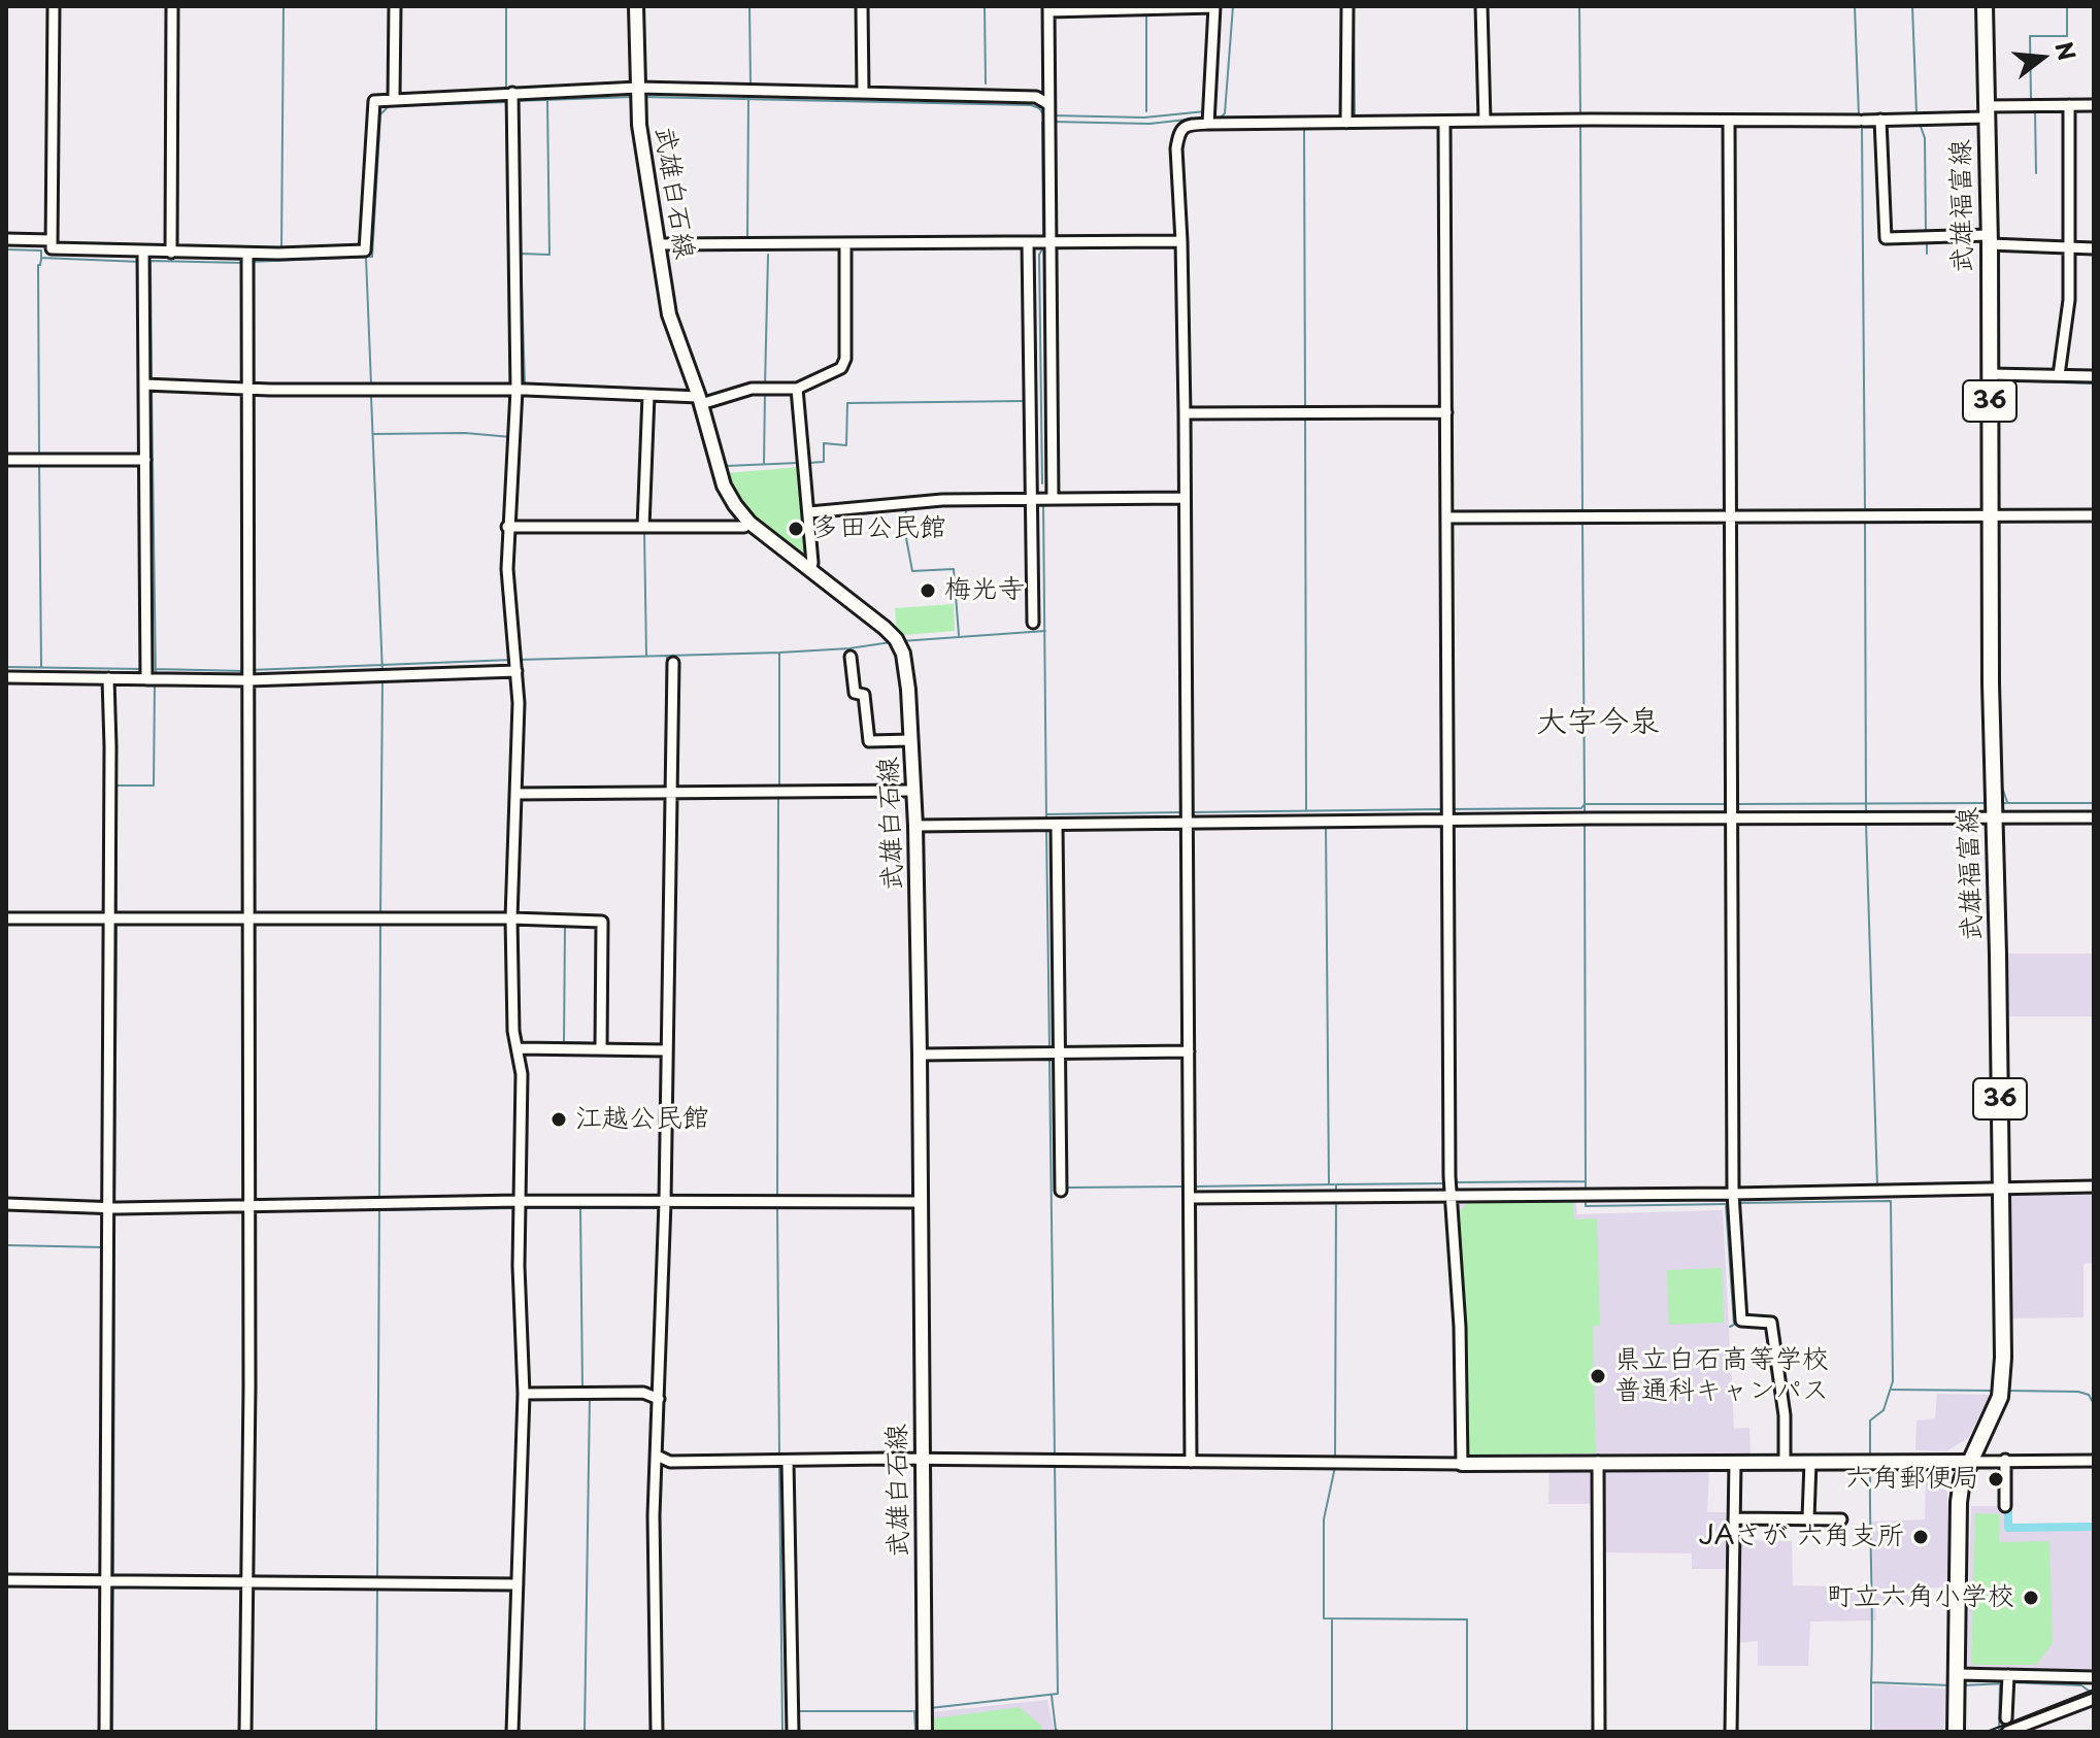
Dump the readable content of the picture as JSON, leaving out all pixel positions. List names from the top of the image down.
{
  "streets": {
    "main road": ["武雄白石線", "武雄福富線", "36"]
  },
  "districts": ["大字今泉"],
  "places": [
    "多田公民館",
    "梅光寺",
    "江越公民館",
    "県立白石高等学校 普通科キャンパス",
    "六角郵便局",
    "JAさが 六角支所",
    "町立六角小学校"
  ],
  "north": "right"
}
